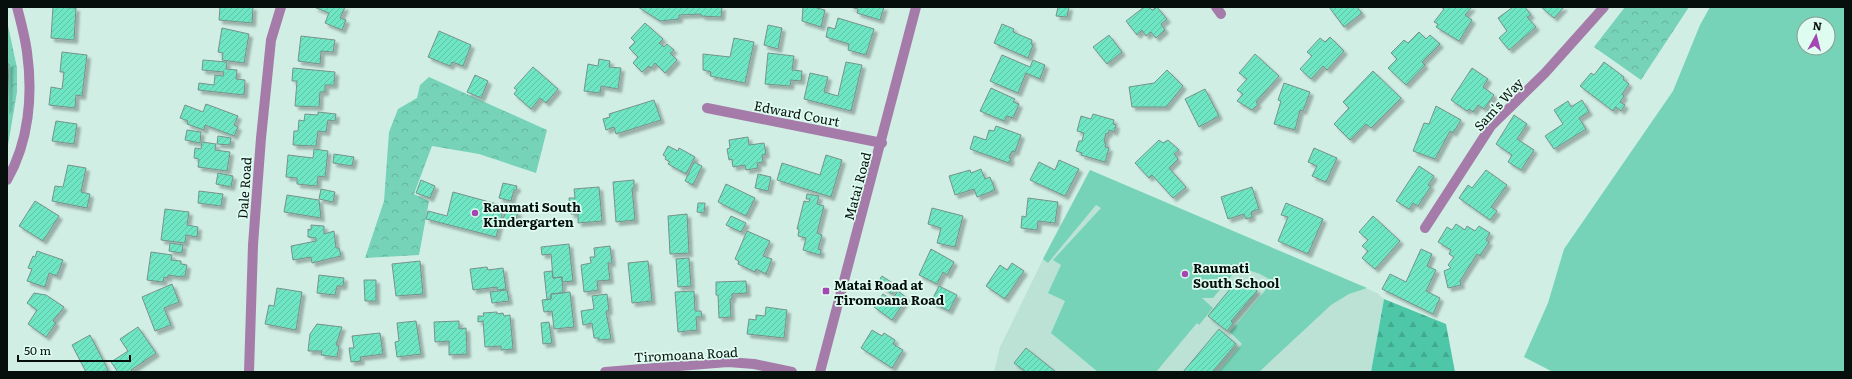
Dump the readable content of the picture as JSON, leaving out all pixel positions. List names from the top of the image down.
{
  "streets": {
    "street": [
      "Sam's Way",
      "Edward Court",
      "Matai Road",
      "Dale Road",
      "Tiromoana Road"
    ]
  },
  "crossings": [
    ["Edward Court", "Matai Road"]
  ],
  "places": {
    "other": ["Raumati South Kindergarten", "Raumati South School"],
    "transit": ["Matai Road at Tiromoana Road"]
  },
  "scale_bar": "50 m",
  "north": "top"
}
